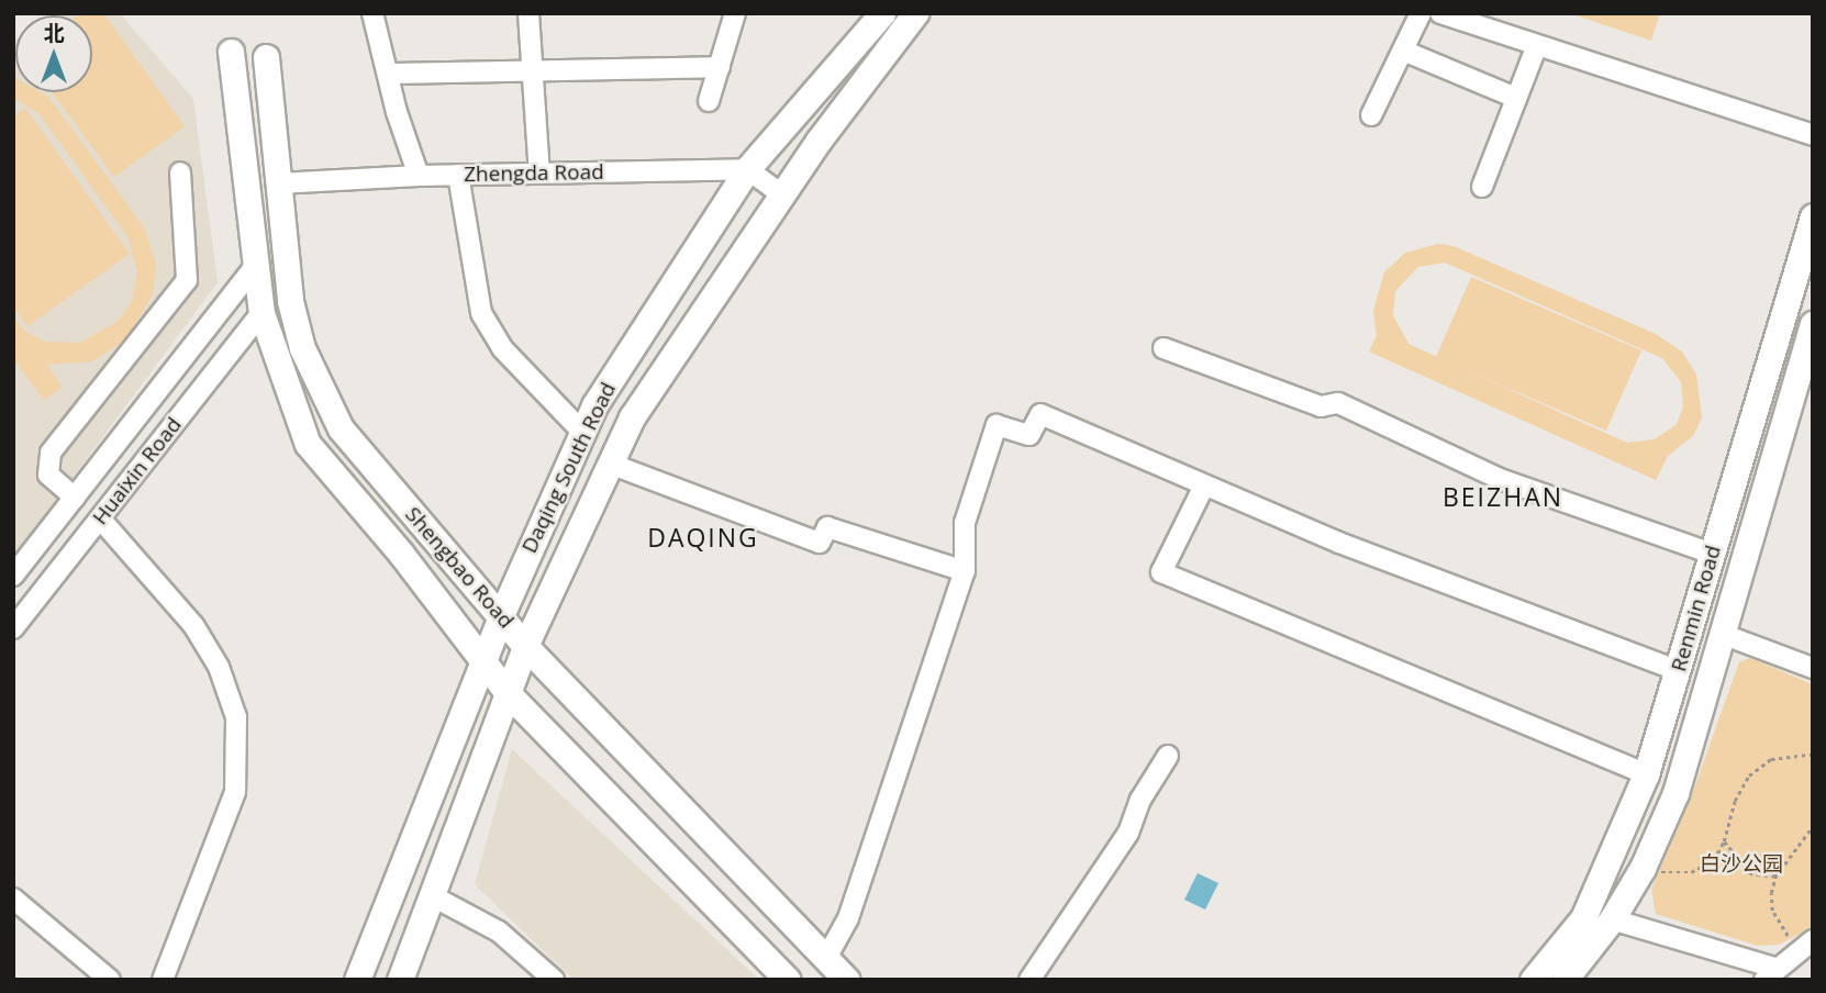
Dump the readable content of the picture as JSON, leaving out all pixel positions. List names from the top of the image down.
{
  "streets": {
    "main road": ["Daqing South Road", "Shengbao Road", "Renmin Road"],
    "street": ["Zhengda Road", "Huaixin Road"]
  },
  "crossings": [
    ["Zhengda Road", "Daqing South Road"],
    ["Zhengda Road", "Shengbao Road"],
    ["Daqing South Road", "Shengbao Road"],
    ["Huaixin Road", "Shengbao Road"]
  ],
  "districts": ["BEIZHAN", "DAQING"],
  "parks": ["白沙公园"],
  "north": "top"
}
